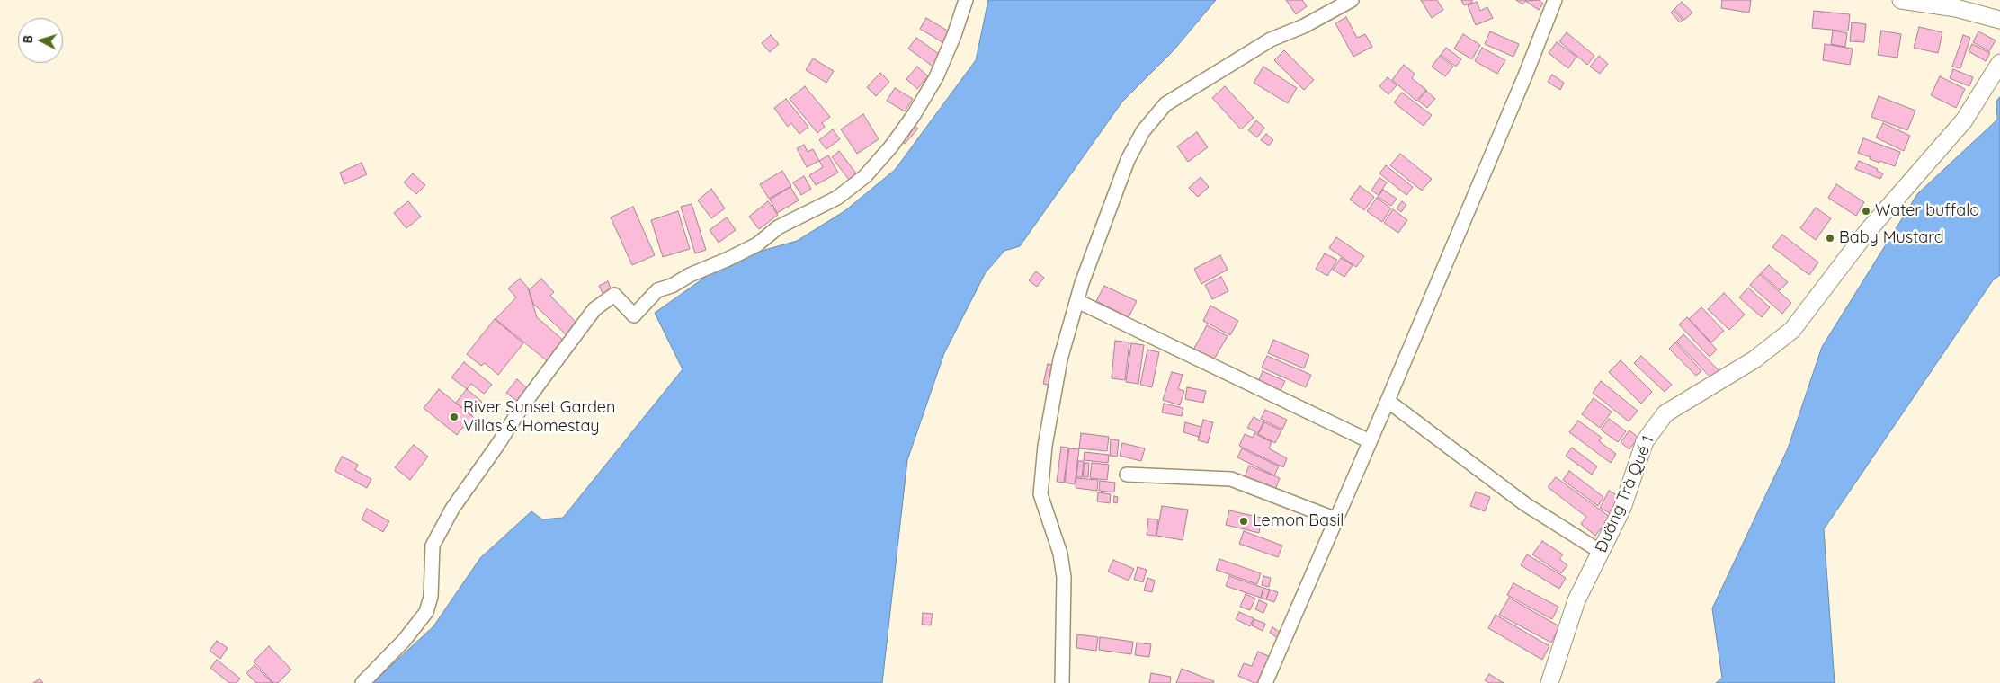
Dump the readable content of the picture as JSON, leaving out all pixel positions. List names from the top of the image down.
{
  "streets": {
    "street": ["Đường Trà Quế 1"]
  },
  "places": [
    "Water buffalo",
    "Baby Mustard",
    "River Sunset Garden Villas & Homestay",
    "Lemon Basil"
  ],
  "north": "left"
}
